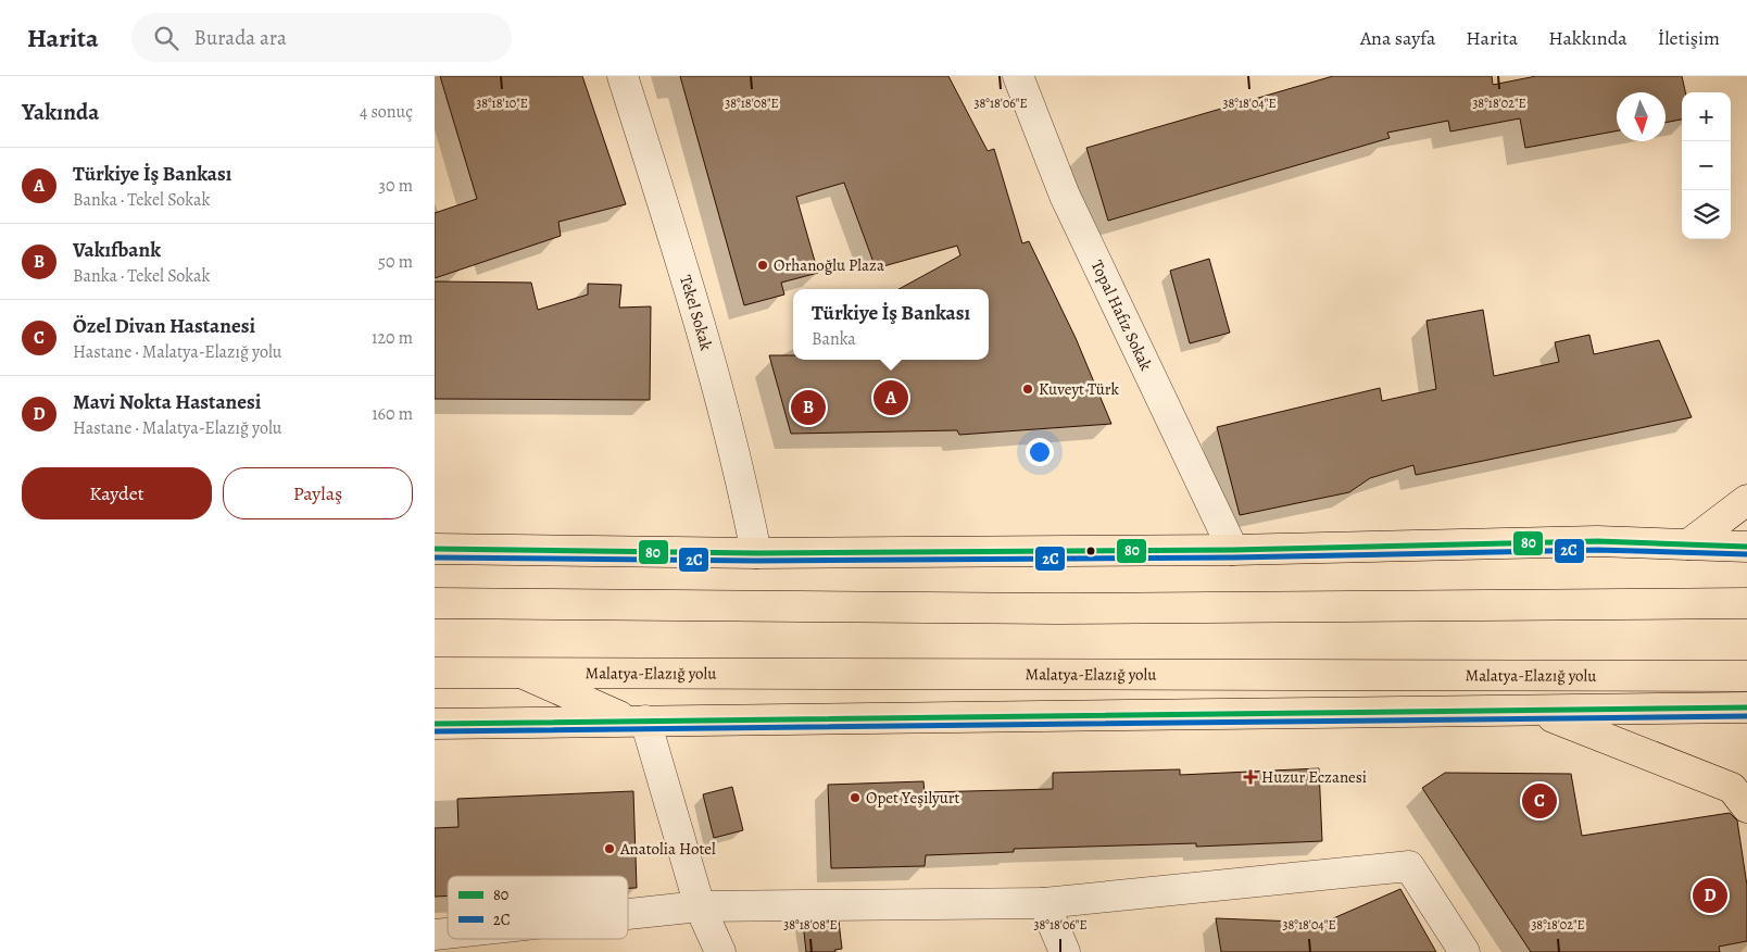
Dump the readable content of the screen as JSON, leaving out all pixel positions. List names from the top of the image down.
{
  "streets": {
    "main road": ["Malatya-Elazığ yolu"],
    "street": ["Tekel Sokak", "Topal Hafız Sokak"]
  },
  "places": {
    "other": [
      "Orhanoğlu Plaza",
      "Kuveyt Türk",
      "Opet Yeşilyurt",
      "Anatolia Hotel"
    ],
    "health": ["Huzur Eczanesi"]
  },
  "lines": ["transit line 80", "transit line 2C"],
  "legend": ["80", "2C"],
  "north": "bottom",
  "page": {
    "header": "Harita",
    "search": "Burada ara",
    "nav": [
      "Ana sayfa",
      "Harita",
      "Hakkında",
      "İletişim"
    ],
    "heading": ["Yakında", "4 sonuç"],
    "map_buttons": ["+", "−"],
    "list": [
      {
        "mark": "A",
        "name": "Türkiye İş Bankası",
        "note": "Banka · Tekel Sokak",
        "value": "30 m"
      },
      {
        "mark": "B",
        "name": "Vakıfbank",
        "note": "Banka · Tekel Sokak",
        "value": "50 m"
      },
      {
        "mark": "C",
        "name": "Özel Divan Hastanesi",
        "note": "Hastane · Malatya-Elazığ yolu",
        "value": "120 m"
      },
      {
        "mark": "D",
        "name": "Mavi Nokta Hastanesi",
        "note": "Hastane · Malatya-Elazığ yolu",
        "value": "160 m"
      }
    ],
    "popup": ["Türkiye İş Bankası", "Banka"],
    "pins": [
      "A",
      "B",
      "C",
      "D"
    ],
    "buttons": ["Kaydet", "Paylaş"]
  },
  "coordinates": [
    "38°18'10\"E",
    "38°18'08\"E",
    "38°18'06\"E",
    "38°18'04\"E",
    "38°18'02\"E"
  ]
}
